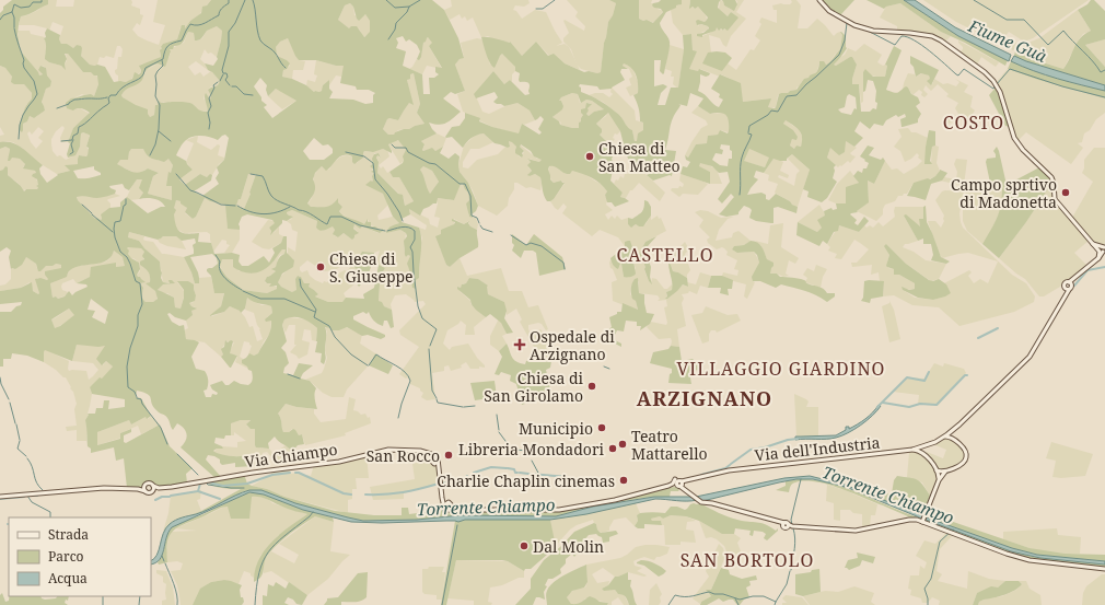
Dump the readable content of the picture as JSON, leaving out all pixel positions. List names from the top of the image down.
{
  "streets": {
    "main road": ["Via dell'Industria", "Via Chiampo"]
  },
  "districts": [
    "COSTO",
    "CASTELLO",
    "VILLAGGIO GIARDINO",
    "ARZIGNANO",
    "SAN BORTOLO"
  ],
  "water": ["Fiume Guà", "Torrente Chiampo"],
  "places": {
    "other": [
      "Chiesa di San Matteo",
      "Campo sprtivo di Madonetta",
      "Chiesa di S. Giuseppe",
      "Chiesa di San Girolamo",
      "Municipio",
      "Teatro Mattarello",
      "Libreria Mondadori",
      "San Rocco",
      "Charlie Chaplin cinemas",
      "Dal Molin"
    ],
    "health": ["Ospedale di Arzignano"]
  },
  "legend": ["Strada", "Parco", "Acqua"]
}
